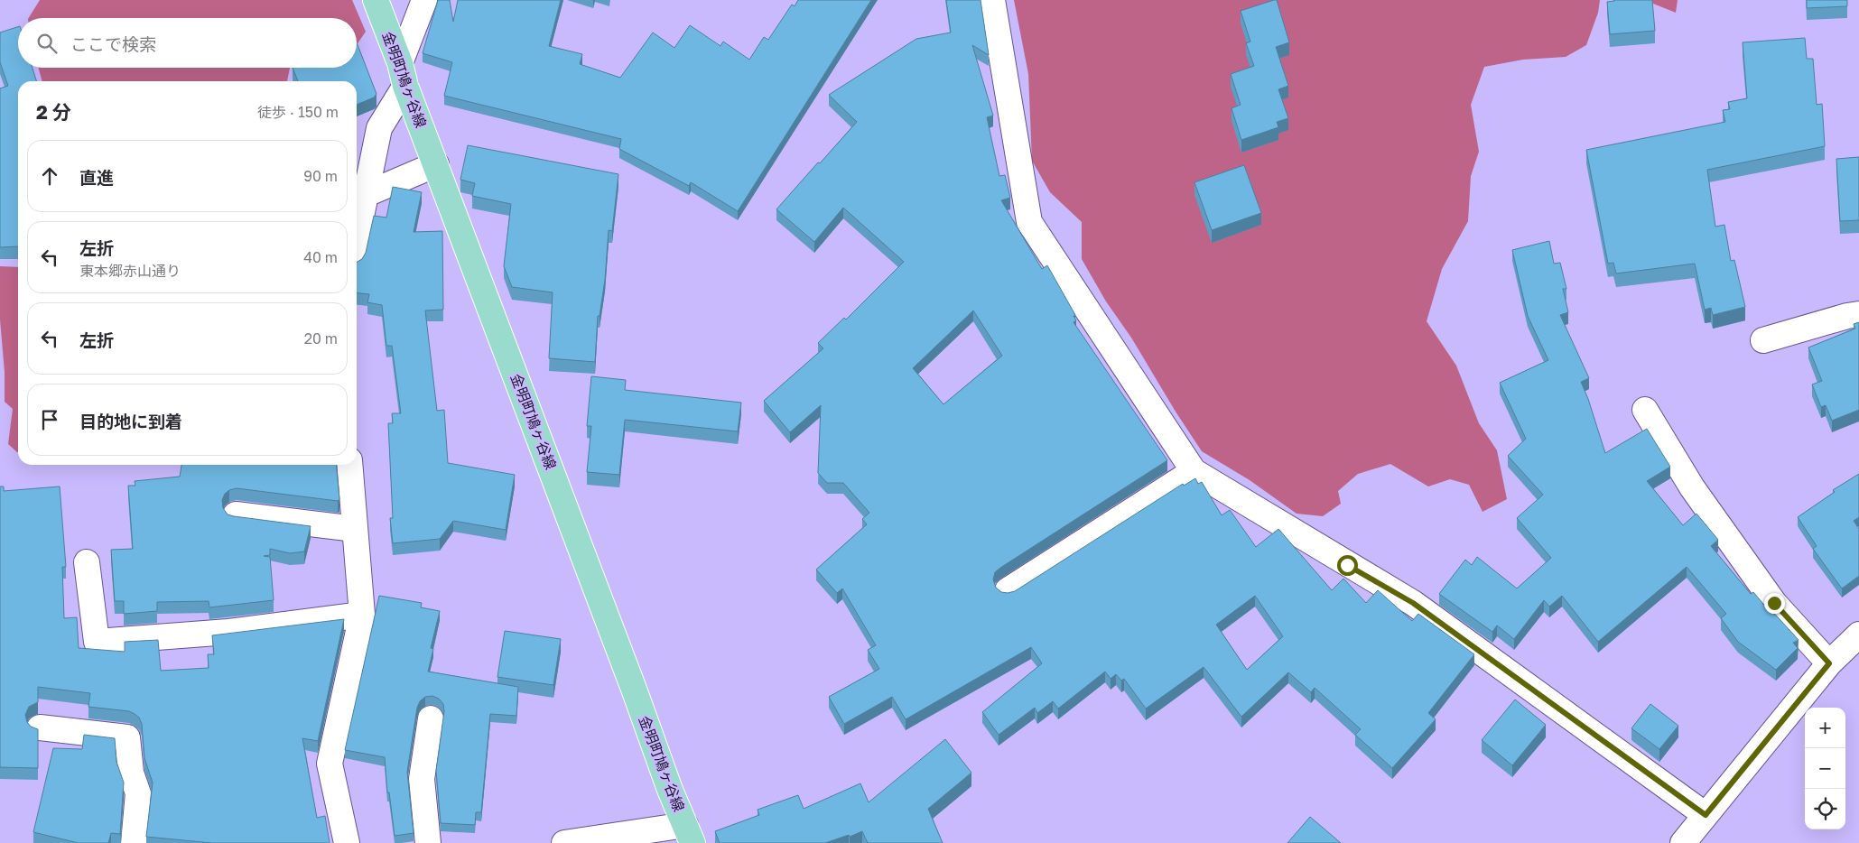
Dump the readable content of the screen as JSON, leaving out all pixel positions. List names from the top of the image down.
{
  "streets": {
    "main road": ["金明町鳩ヶ谷線"]
  },
  "page": {
    "search": "ここで検索",
    "heading": ["2 分", "徒歩 · 150 m"],
    "list": [
      ["直進", "90 m"],
      ["左折", "東本郷赤山通り", "40 m"],
      ["左折", "20 m"],
      "目的地に到着"
    ],
    "map_buttons": ["+", "−"]
  }
}
